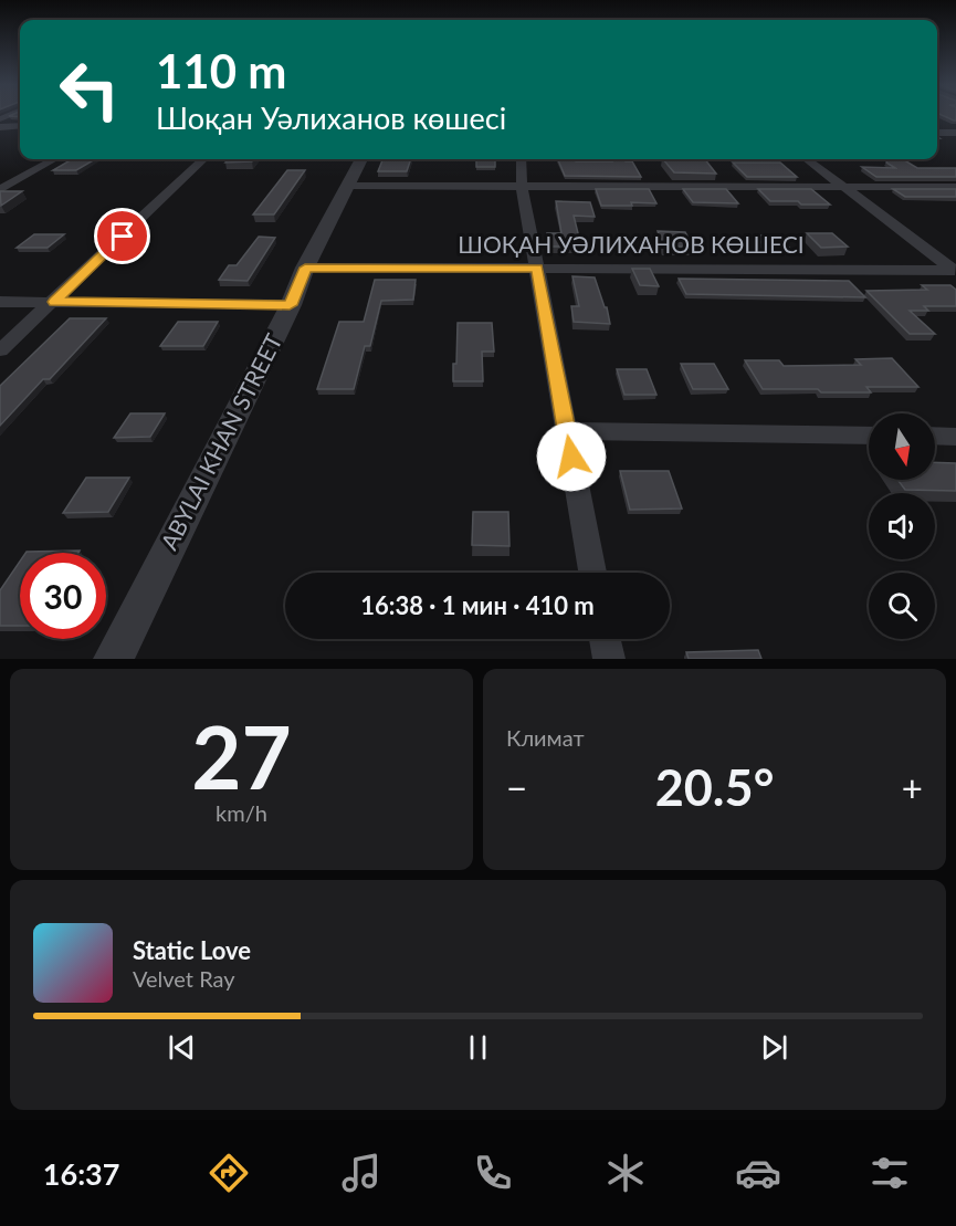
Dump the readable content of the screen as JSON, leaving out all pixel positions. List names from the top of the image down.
{
  "streets": {
    "street": ["ШОҚАН УӘЛИХАНОВ КӨШЕСІ", "ABYLAI KHAN STREET"]
  },
  "crossings": [
    ["ШОҚАН УӘЛИХАНОВ КӨШЕСІ", "ABYLAI KHAN STREET"]
  ],
  "north": "bottom",
  "page": {
    "turn": ["110 m", "Шоқан Уәлиханов көшесі"],
    "limit": "30",
    "trip": "16:38 · 1 мин · 410 m",
    "tile": [
      ["27", "km/h"],
      "Климат"
    ],
    "heat": ["−", "20.5°", "+"],
    "song": ["Static Love", "Velvet Ray"],
    "tabs": "16:37"
  }
}
